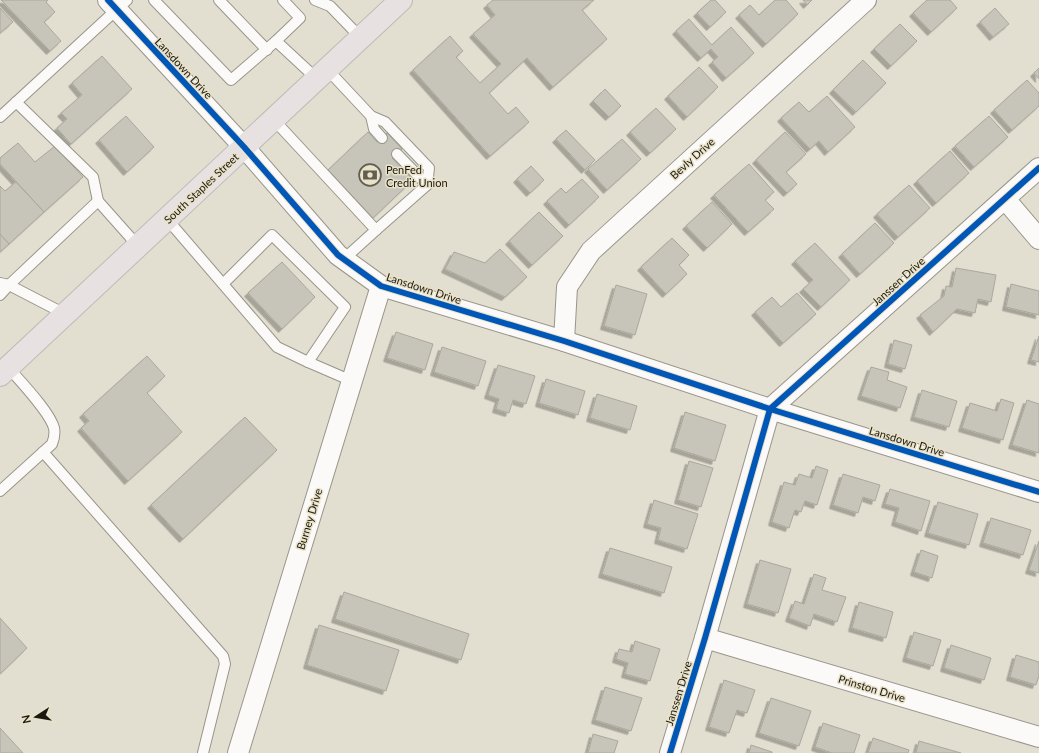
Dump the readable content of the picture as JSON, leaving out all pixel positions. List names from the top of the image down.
{
  "streets": {
    "main road": ["South Staples Street"],
    "street": [
      "Lansdown Drive",
      "Bevly Drive",
      "Janssen Drive",
      "Burney Drive",
      "Prinston Drive"
    ]
  },
  "crossings": [
    ["Lansdown Drive", "Bevly Drive"],
    ["Lansdown Drive", "South Staples Street"],
    ["Lansdown Drive", "Janssen Drive"],
    ["Lansdown Drive", "Burney Drive"],
    ["Janssen Drive", "Prinston Drive"]
  ],
  "places": {
    "bank": ["PenFed Credit Union"]
  },
  "north": "left"
}
